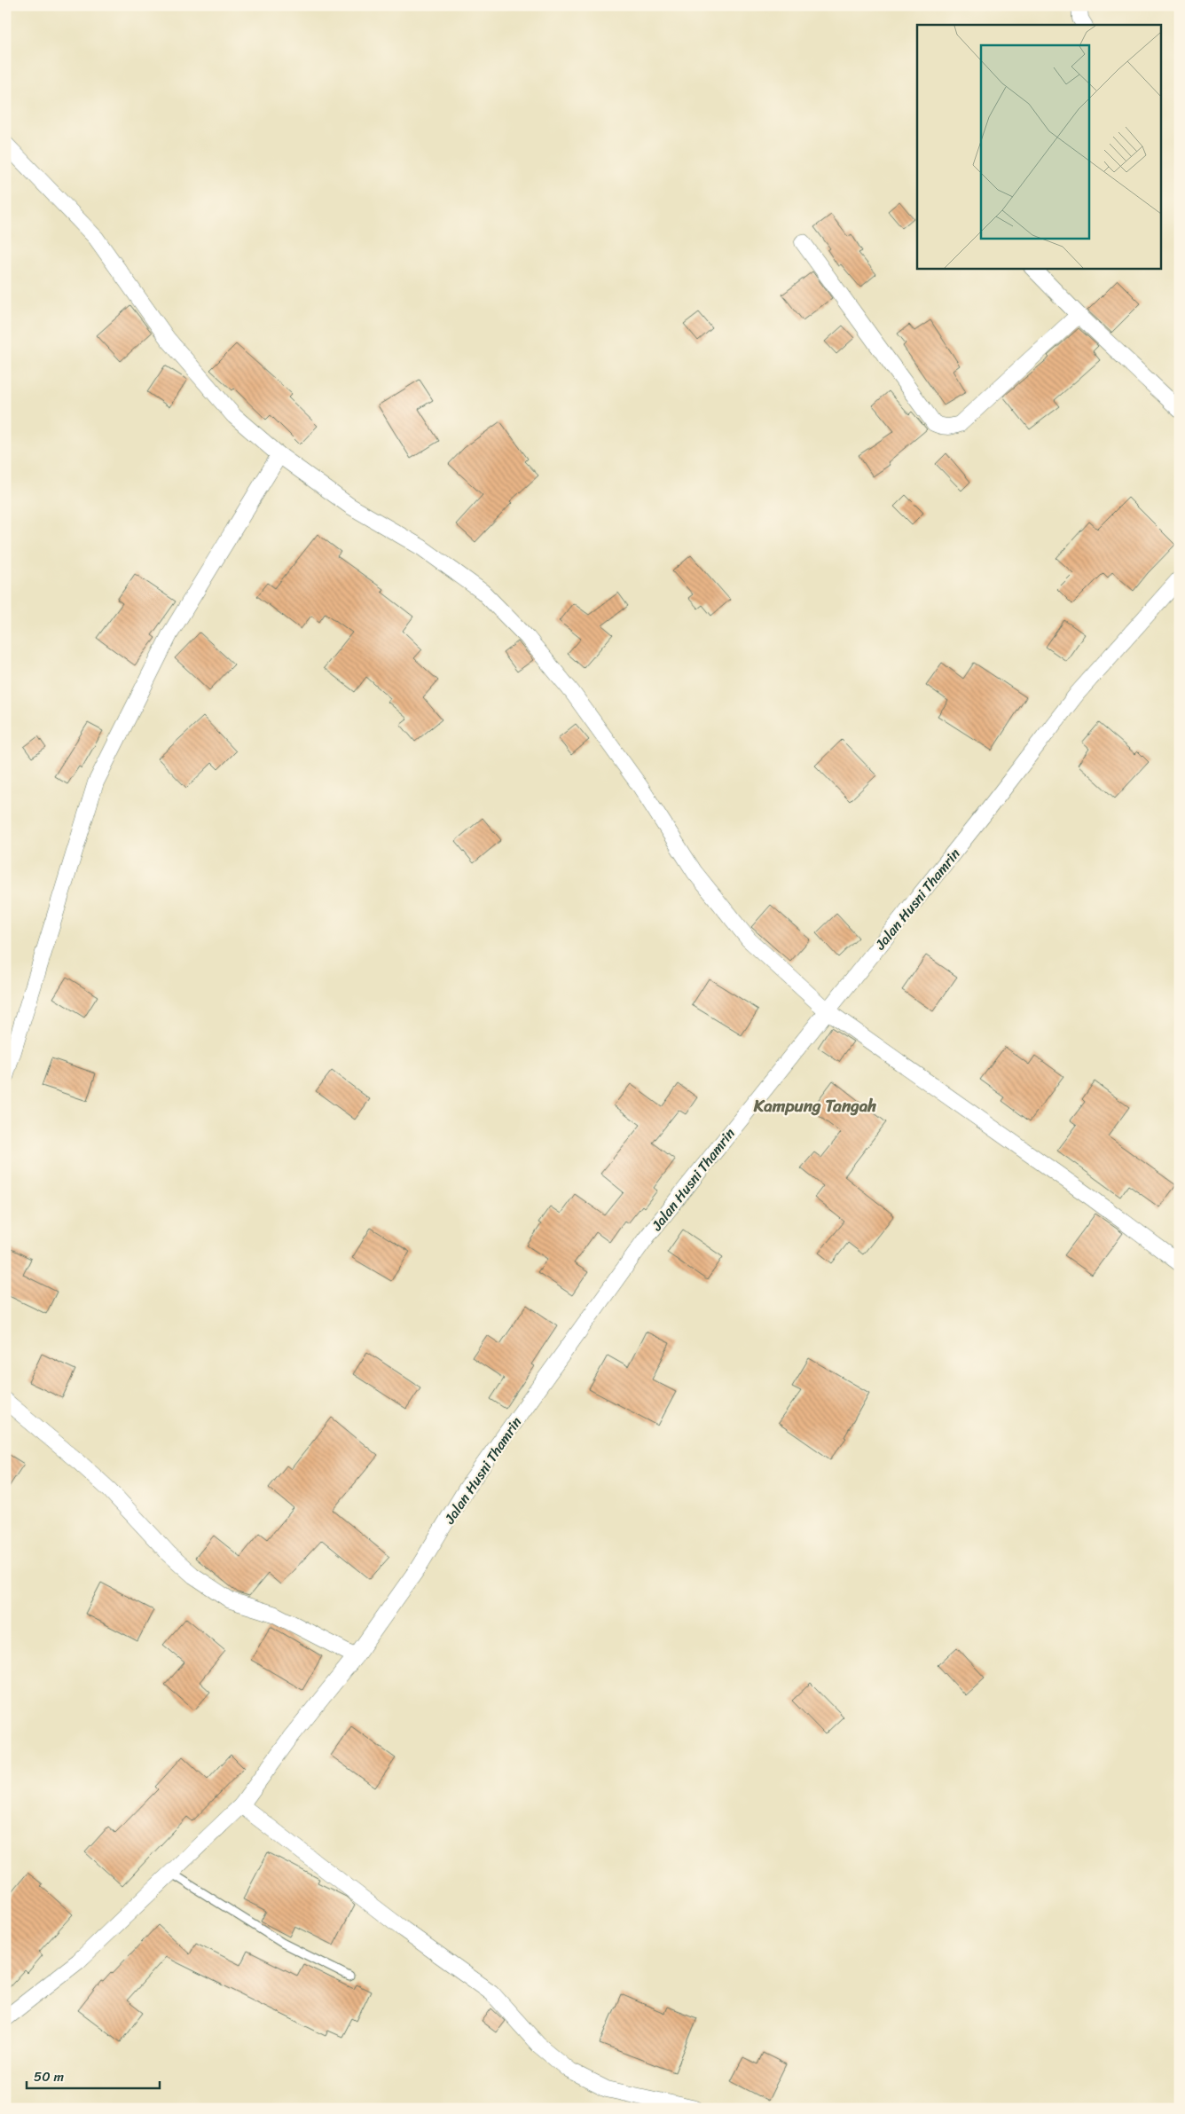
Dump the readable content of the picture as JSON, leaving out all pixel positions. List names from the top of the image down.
{
  "streets": {
    "street": ["Jalan Husni Thamrin"]
  },
  "districts": ["Kampung Tangah"],
  "scale_bar": "50 m"
}
